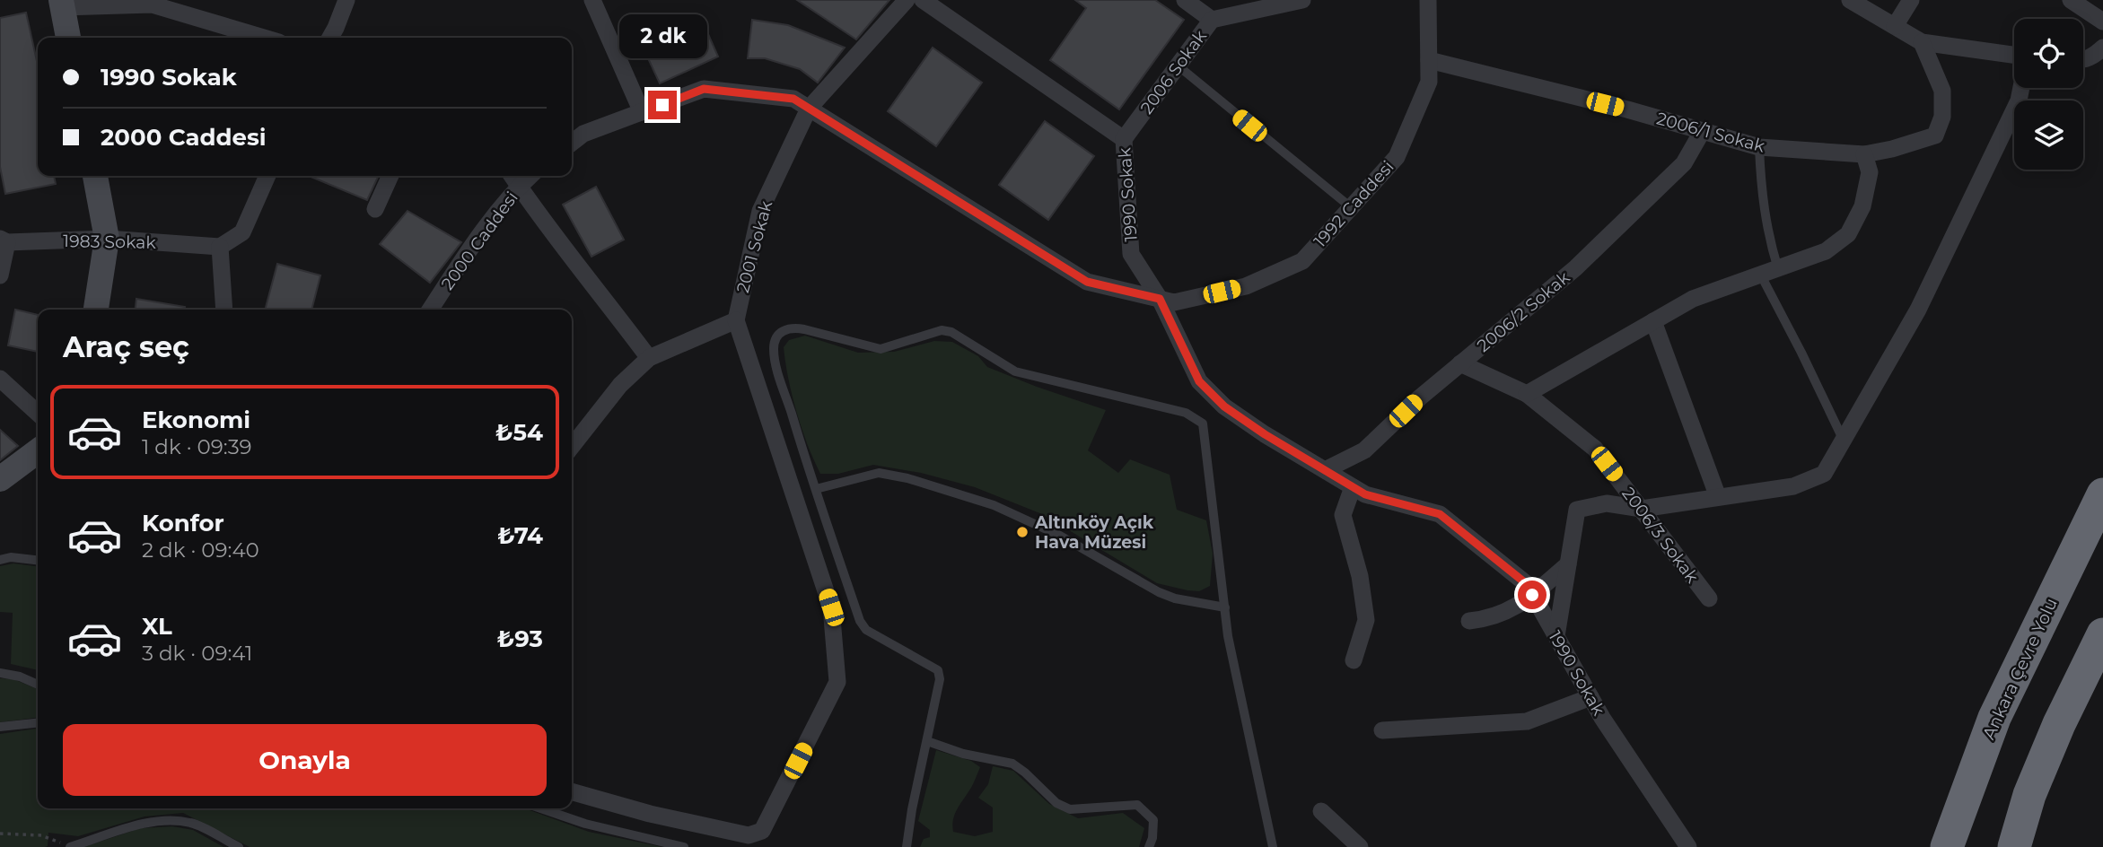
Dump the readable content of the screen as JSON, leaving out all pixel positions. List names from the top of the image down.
{
  "streets": {
    "highway": ["Ankara Çevre Yolu"],
    "street": [
      "2006 Sokak",
      "2006/1 Sokak",
      "1990 Sokak",
      "1992 Caddesi",
      "2000 Caddesi",
      "1983 Sokak",
      "2001 Sokak",
      "2006/2 Sokak",
      "2006/3 Sokak"
    ]
  },
  "crossings": [
    ["2006 Sokak", "1990 Sokak"],
    ["2006/1 Sokak", "1992 Caddesi"],
    ["2006/1 Sokak", "2006/2 Sokak"],
    ["1990 Sokak", "1992 Caddesi"],
    ["1990 Sokak", "2006/2 Sokak"],
    ["2006/2 Sokak", "2006/3 Sokak"]
  ],
  "places": ["Altınköy Açık Hava Müzesi"],
  "page": {
    "bubble": "2 dk",
    "banner": ["1990 Sokak", "2000 Caddesi"],
    "heading": "Araç seç",
    "list": [
      {
        "name": "Ekonomi",
        "note": "1 dk · 09:39",
        "value": "₺54"
      },
      {
        "name": "Konfor",
        "note": "2 dk · 09:40",
        "value": "₺74"
      },
      {
        "name": "XL",
        "note": "3 dk · 09:41",
        "value": "₺93"
      }
    ],
    "buttons": "Onayla"
  }
}
